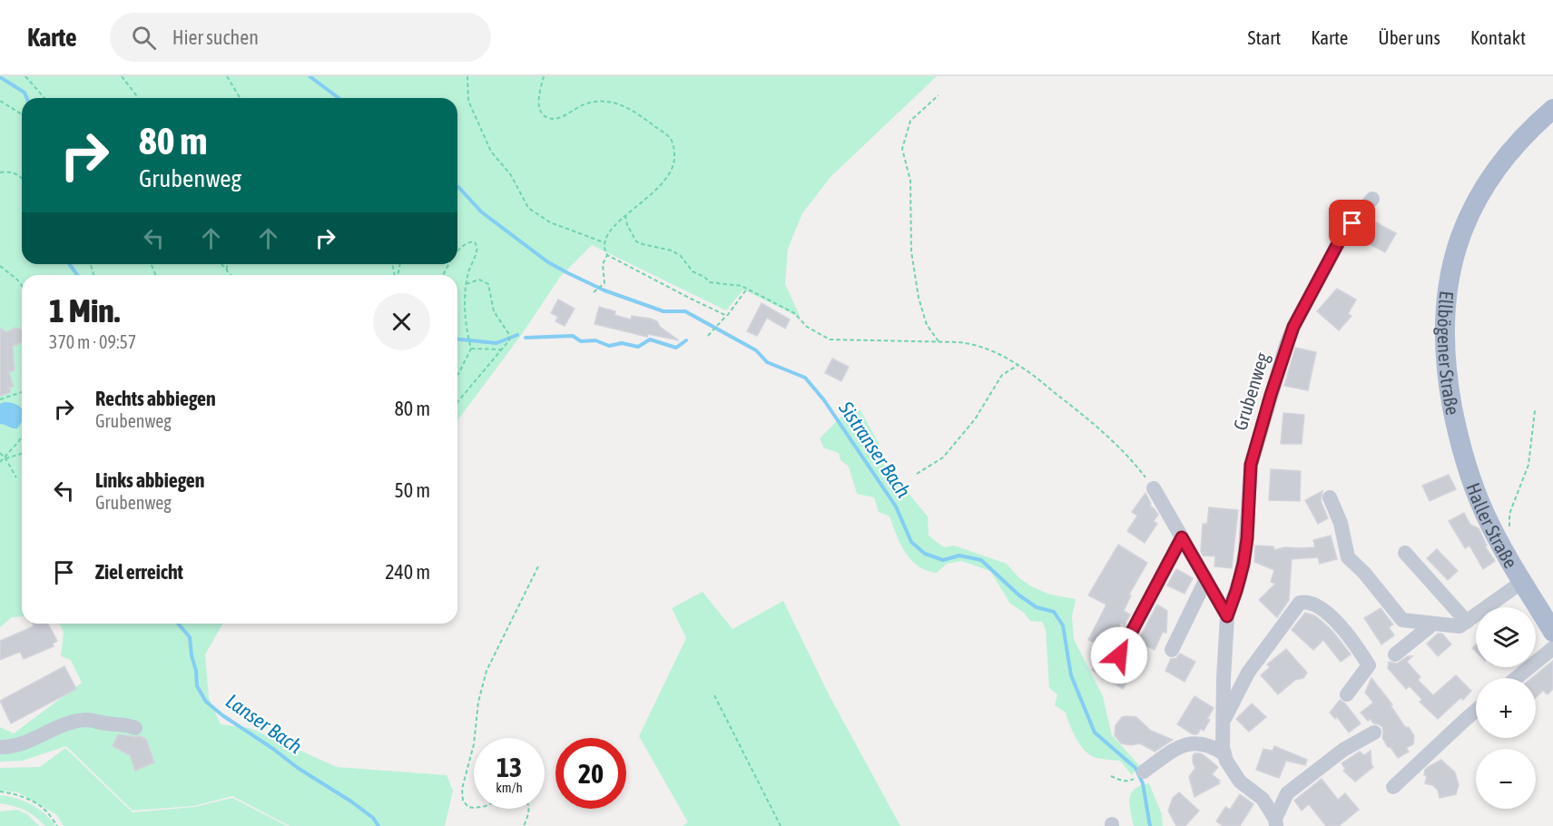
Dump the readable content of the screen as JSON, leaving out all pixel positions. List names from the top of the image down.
{
  "streets": {
    "main road": ["Ellbögener Straße", "Haller Straße"],
    "street": ["Grubenweg"]
  },
  "crossings": [
    ["Ellbögener Straße", "Haller Straße"]
  ],
  "water": ["Sistranser Bach", "Lanser Bach"],
  "page": {
    "header": "Karte",
    "search": "Hier suchen",
    "nav": [
      "Start",
      "Karte",
      "Über uns",
      "Kontakt"
    ],
    "turn": ["80 m", "Grubenweg"],
    "heading": ["1 Min.", "370 m · 09:57"],
    "list": [
      {
        "name": "Rechts abbiegen",
        "note": "Grubenweg",
        "value": "80 m"
      },
      {
        "name": "Links abbiegen",
        "note": "Grubenweg",
        "value": "50 m"
      },
      {
        "name": "Ziel erreicht",
        "value": "240 m"
      }
    ],
    "map_buttons": ["+", "−"],
    "speed": "13 km/h",
    "limit": "20"
  }
}
